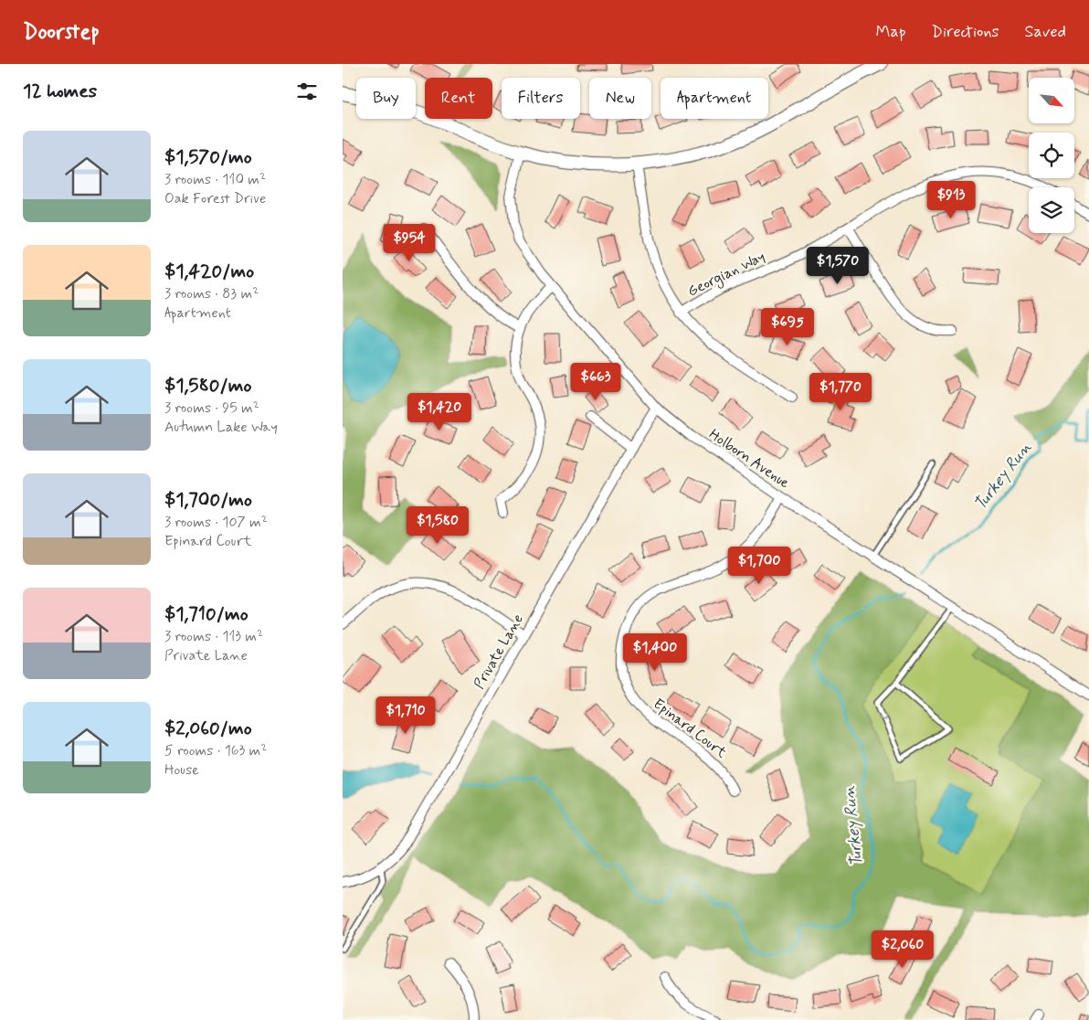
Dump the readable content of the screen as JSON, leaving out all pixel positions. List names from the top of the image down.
{
  "streets": {
    "street": [
      "Georgian Way",
      "Holborn Avenue",
      "Private Lane",
      "Epinard Court"
    ]
  },
  "crossings": [
    ["Holborn Avenue", "Private Lane"],
    ["Holborn Avenue", "Epinard Court"]
  ],
  "water": ["Turkey Run"],
  "north": "bottom right",
  "page": {
    "header": "Doorstep",
    "nav": ["Map", "Directions", "Saved"],
    "heading": "12 homes",
    "chip": [
      "Buy",
      "Rent",
      "Filters",
      "New",
      "Apartment"
    ],
    "list": [
      {
        "name": "$1,570/mo",
        "note": "3 rooms · 110 m² · Oak Forest Drive"
      },
      {
        "name": "$1,420/mo",
        "note": "3 rooms · 83 m² · Apartment"
      },
      {
        "name": "$1,580/mo",
        "note": "3 rooms · 95 m² · Autumn Lake Way"
      },
      {
        "name": "$1,700/mo",
        "note": "3 rooms · 107 m² · Epinard Court"
      },
      {
        "name": "$1,710/mo",
        "note": "3 rooms · 113 m² · Private Lane"
      },
      {
        "name": "$2,060/mo",
        "note": "5 rooms · 163 m² · House"
      }
    ],
    "price": [
      "$913",
      "$954",
      "$1,570",
      "$695",
      "$663",
      "$1,770",
      "$1,420",
      "$1,580",
      "$1,700",
      "$1,400",
      "$1,710",
      "$2,060"
    ]
  }
}
